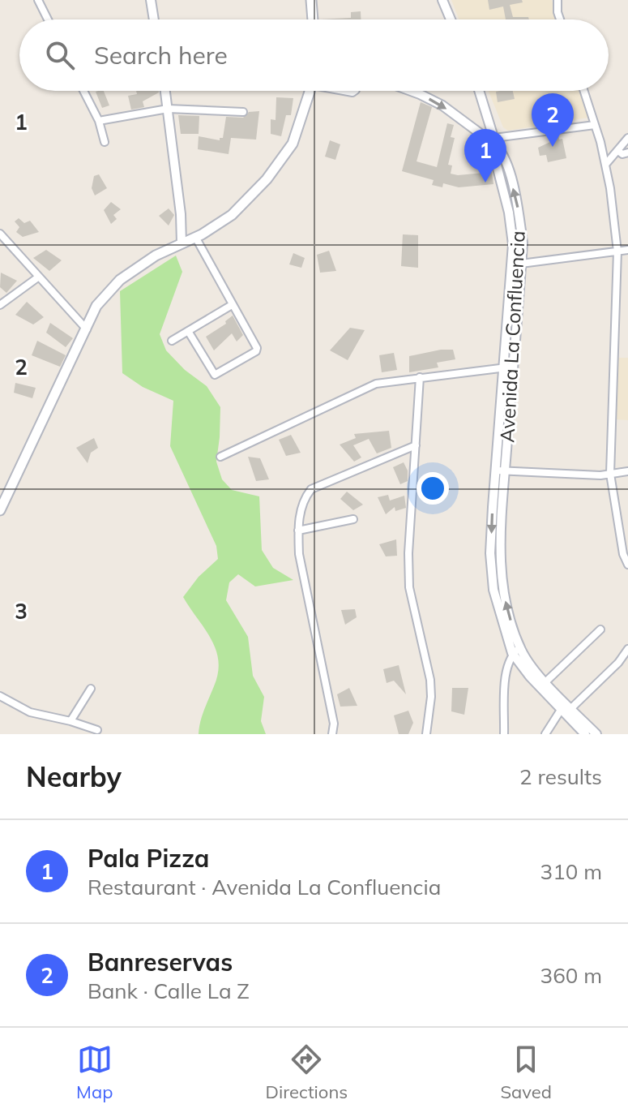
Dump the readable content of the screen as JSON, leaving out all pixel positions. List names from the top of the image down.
{
  "streets": {
    "street": ["Avenida La Confluencia"]
  },
  "page": {
    "search": "Search here",
    "pins": ["2", "1"],
    "heading": ["Nearby", "2 results"],
    "list": [
      {
        "mark": "1",
        "name": "Pala Pizza",
        "note": "Restaurant · Avenida La Confluencia",
        "value": "310 m"
      },
      {
        "mark": "2",
        "name": "Banreservas",
        "note": "Bank · Calle La Z",
        "value": "360 m"
      }
    ],
    "nav": ["Map", "Directions", "Saved"]
  },
  "grid": {
    "rows": ["1", "2", "3"]
  }
}
